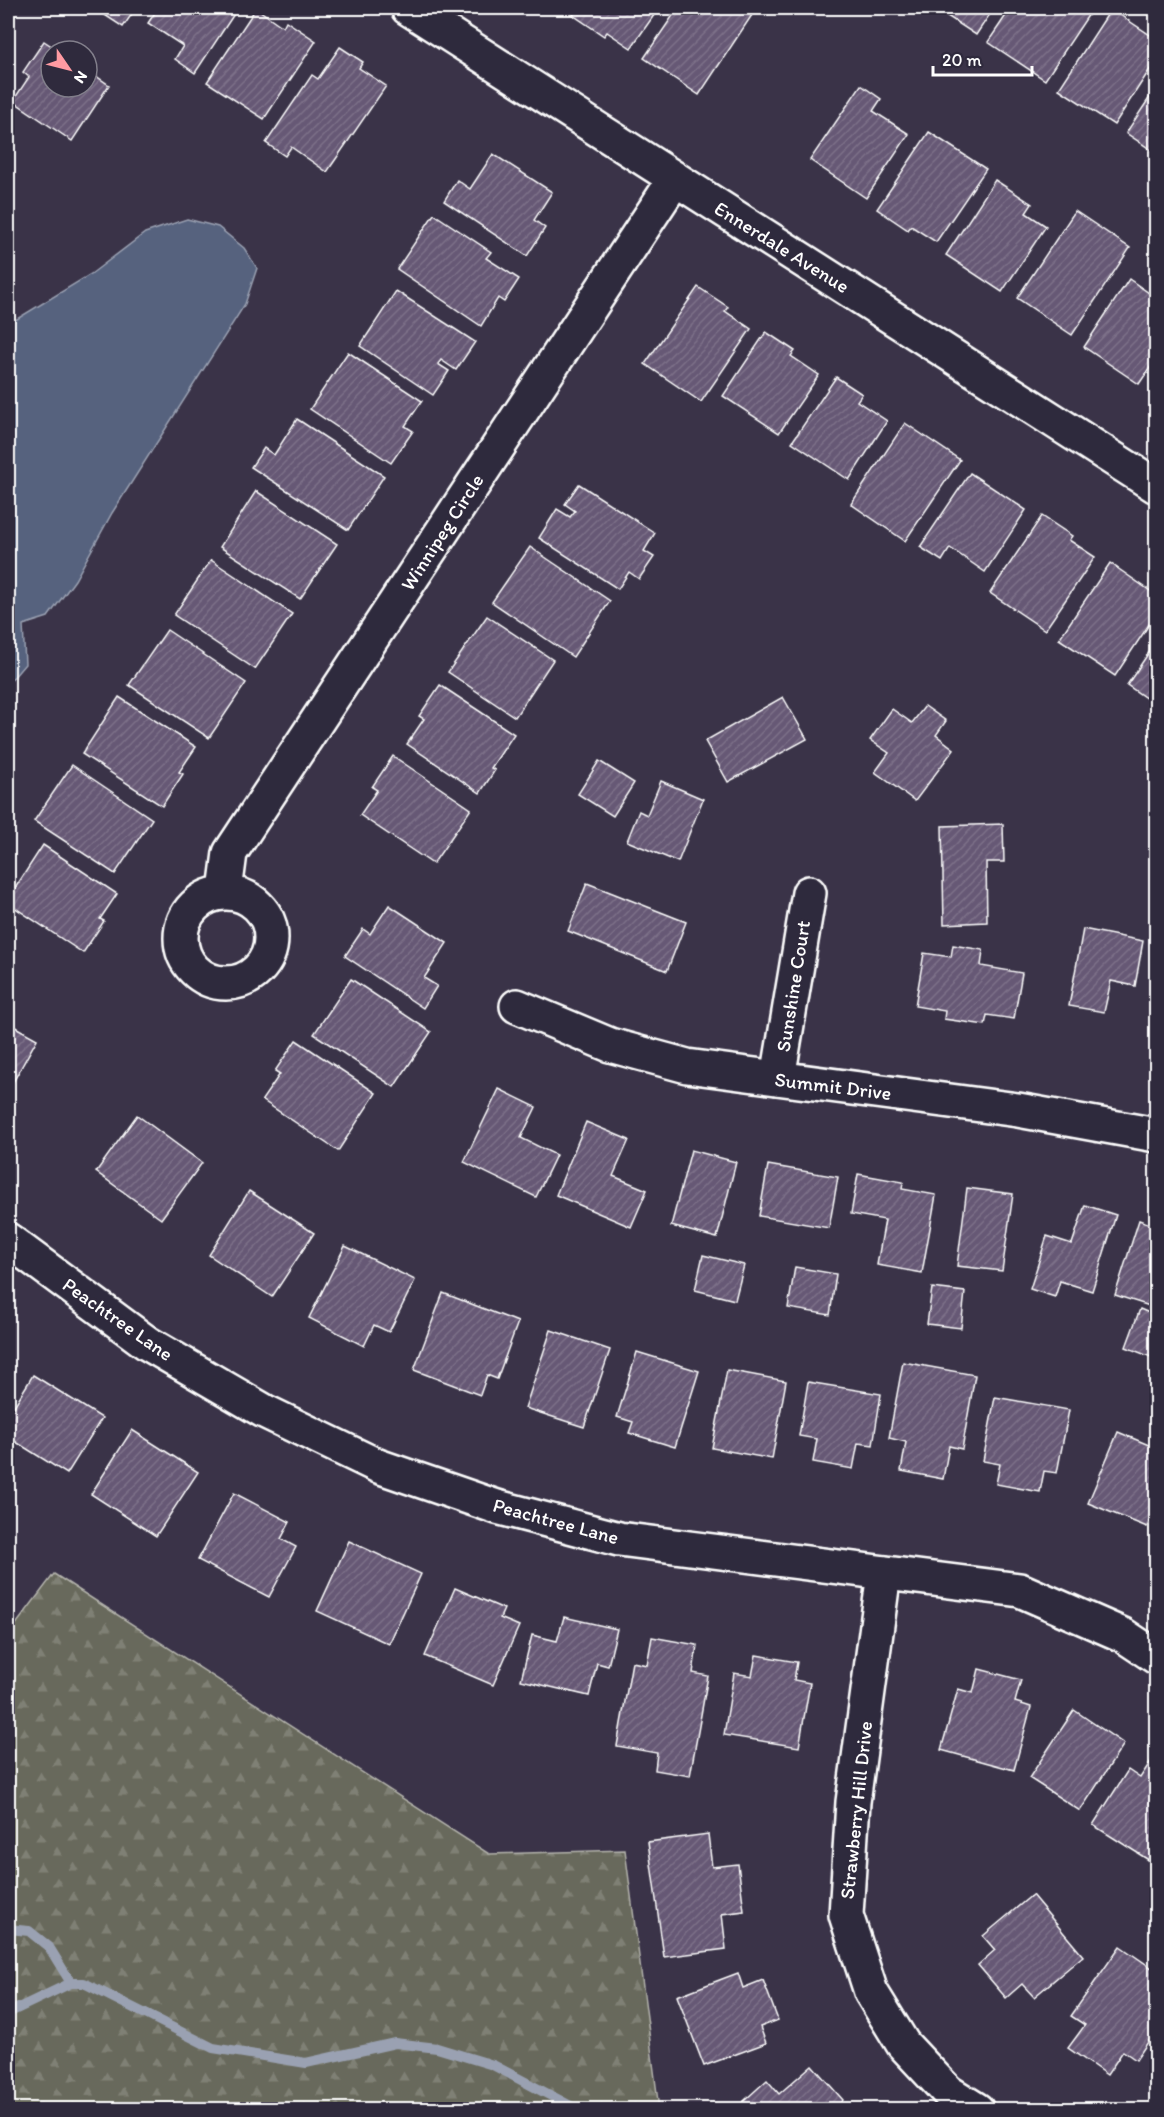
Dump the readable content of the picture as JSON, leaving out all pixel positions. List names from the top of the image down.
{
  "streets": {
    "street": [
      "Ennerdale Avenue",
      "Winnipeg Circle",
      "Sunshine Court",
      "Summit Drive",
      "Peachtree Lane",
      "Strawberry Hill Drive"
    ]
  },
  "crossings": [
    ["Ennerdale Avenue", "Winnipeg Circle"],
    ["Sunshine Court", "Summit Drive"],
    ["Peachtree Lane", "Strawberry Hill Drive"]
  ],
  "scale_bar": "20 m",
  "north": "bottom right"
}
